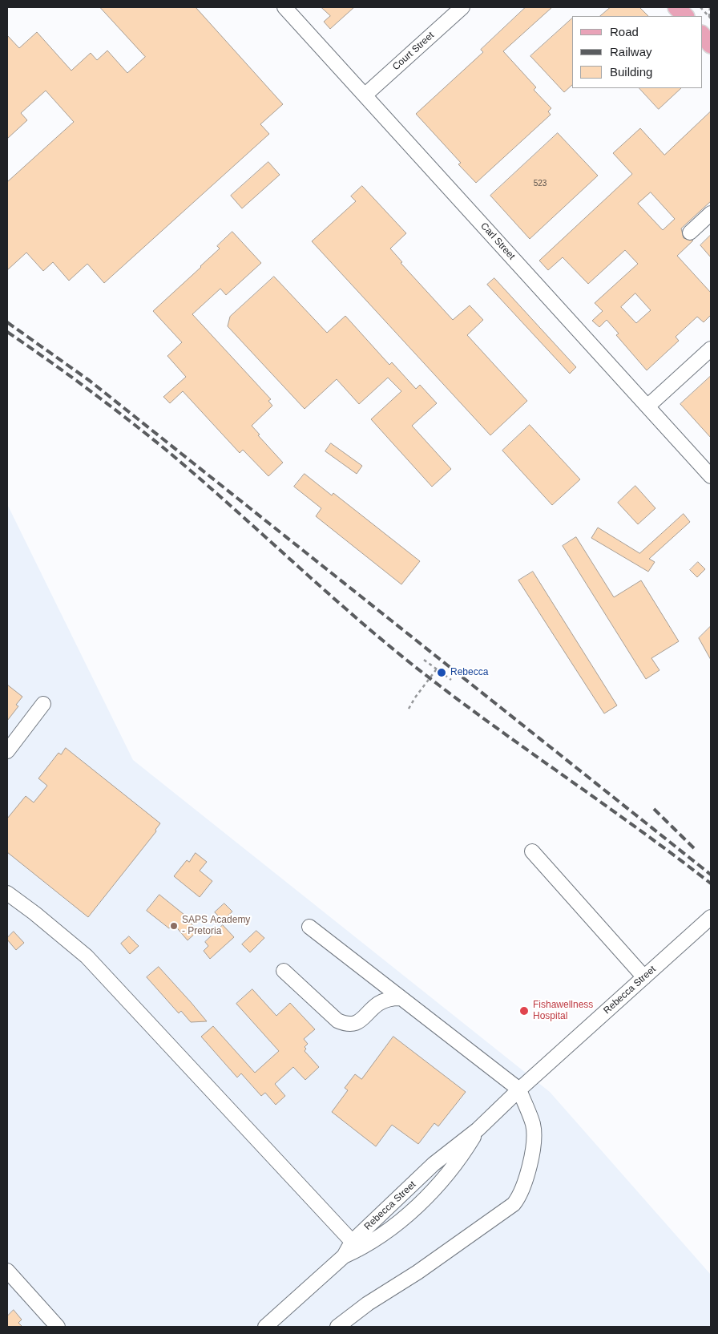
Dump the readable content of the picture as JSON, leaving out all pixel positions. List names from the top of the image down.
{
  "streets": {
    "street": ["Court Street", "Carl Street", "Rebecca Street"]
  },
  "crossings": [
    ["Court Street", "Carl Street"]
  ],
  "places": ["Rebecca", "SAPS Academy - Pretoria", "Fishawellness Hospital"],
  "house_numbers": ["523"],
  "legend": ["Road", "Railway", "Building"]
}
